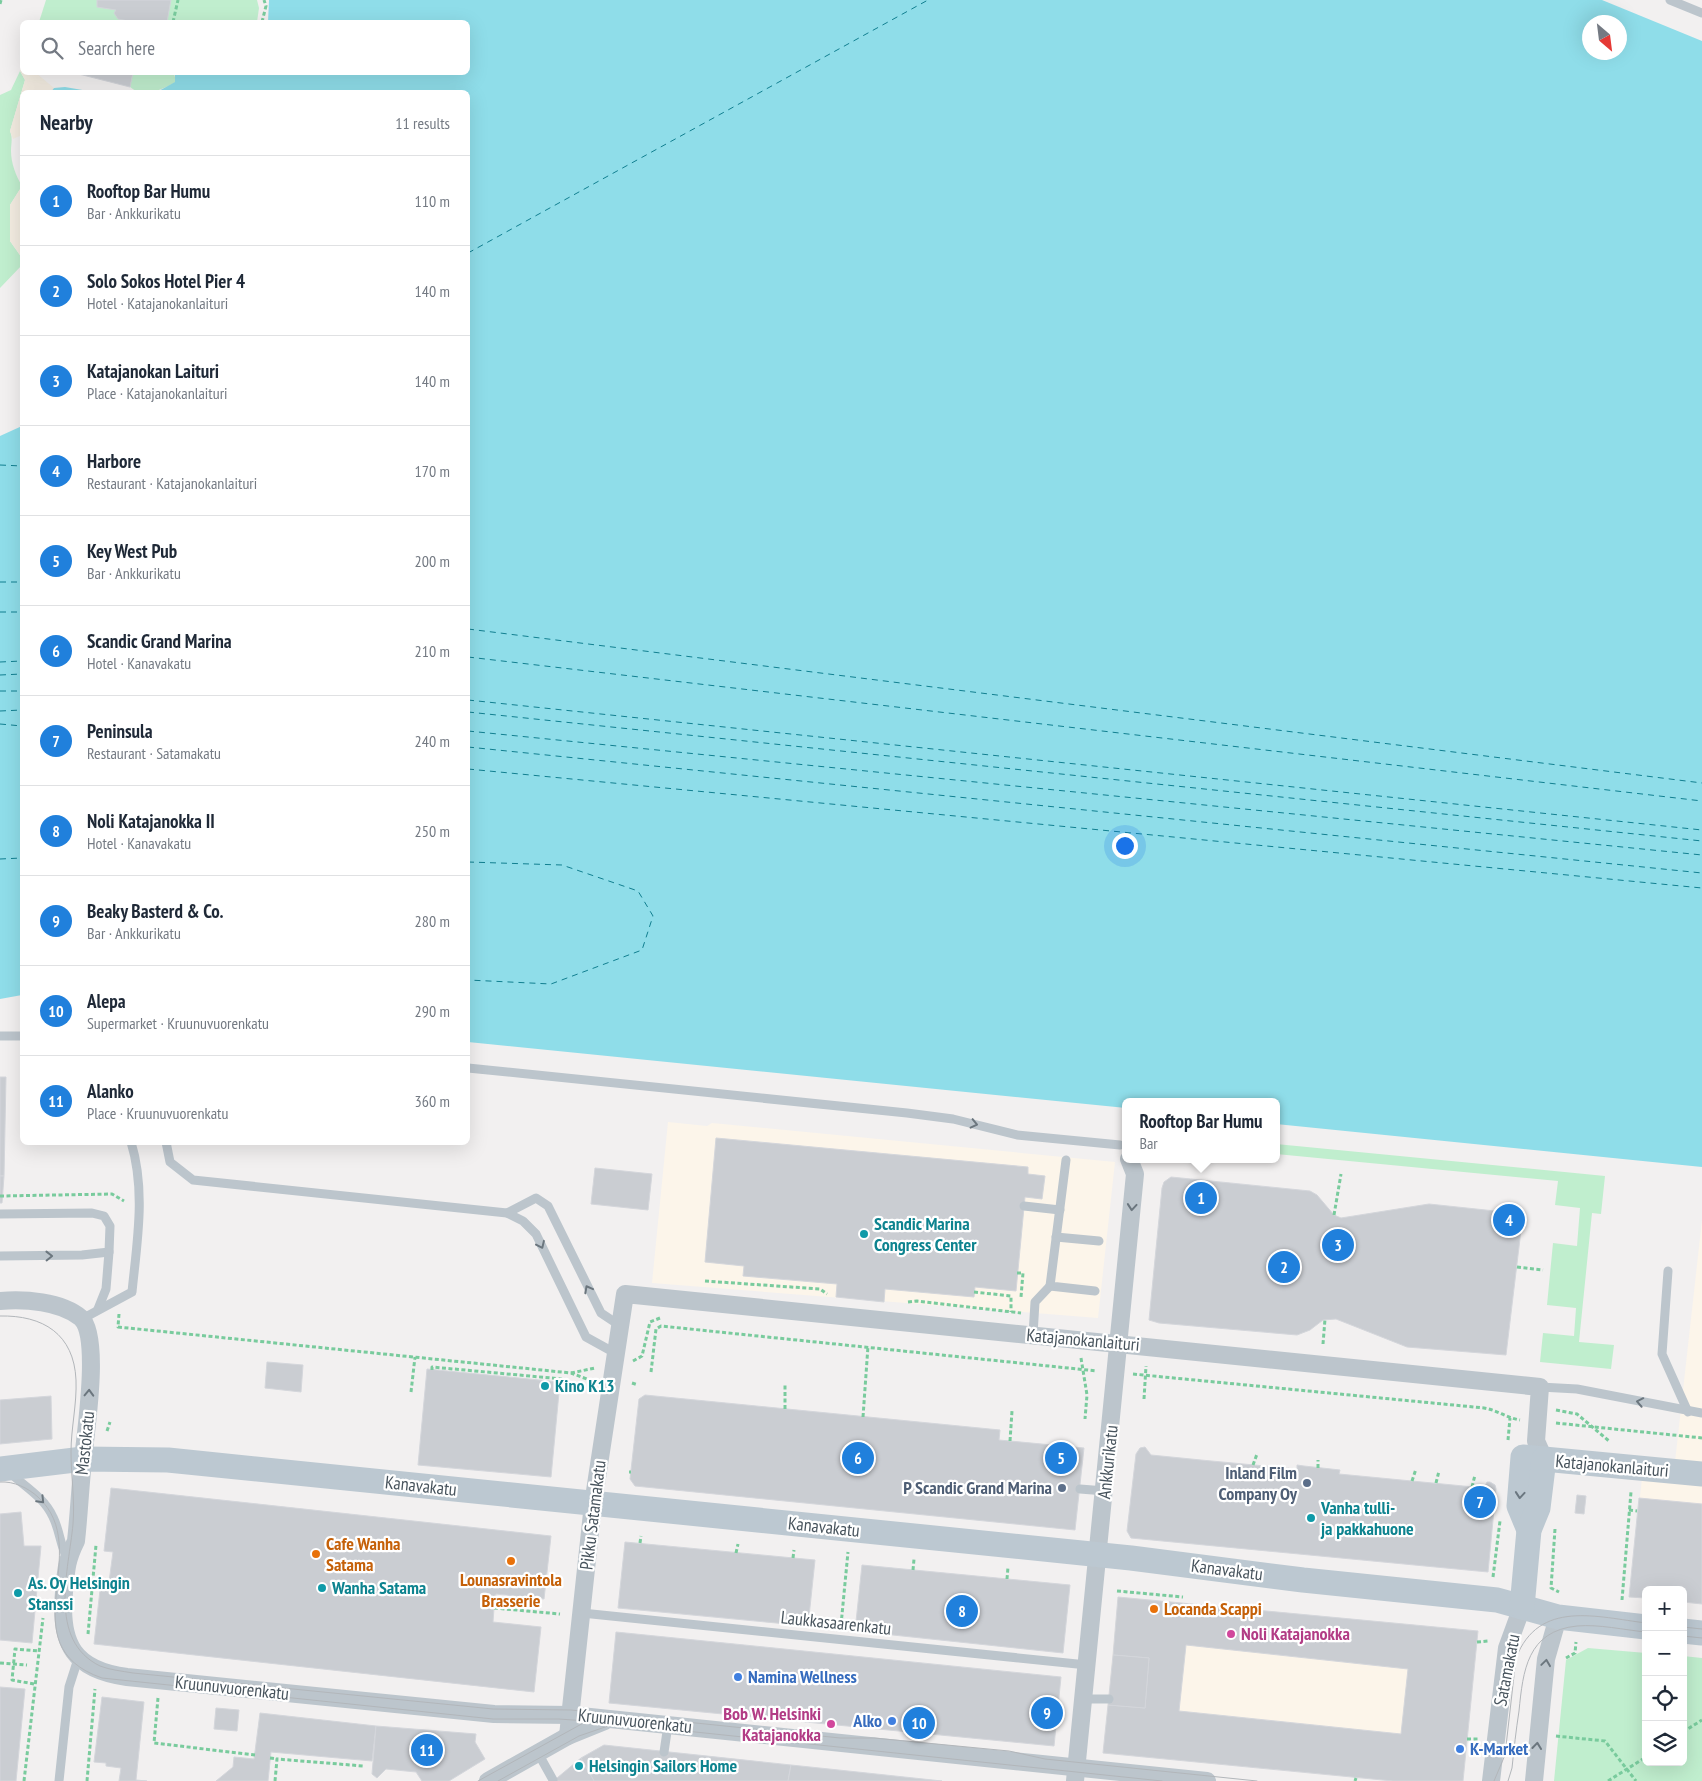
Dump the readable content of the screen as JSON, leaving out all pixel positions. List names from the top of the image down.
{
  "streets": {
    "main road": ["Katajanokanlaituri", "Kanavakatu", "Satamakatu"],
    "street": [
      "Mastokatu",
      "Ankkurikatu",
      "Pikku Satamakatu",
      "Kruunuvuorenkatu"
    ],
    "lane": ["Laukkasaarenkatu"]
  },
  "crossings": [
    ["Katajanokanlaituri", "Ankkurikatu"],
    ["Katajanokanlaituri", "Pikku Satamakatu"],
    ["Katajanokanlaituri", "Satamakatu"],
    ["Mastokatu", "Kanavakatu"],
    ["Mastokatu", "Kruunuvuorenkatu"],
    ["Ankkurikatu", "Kanavakatu"],
    ["Ankkurikatu", "Laukkasaarenkatu"],
    ["Ankkurikatu", "Kruunuvuorenkatu"],
    ["Kanavakatu", "Pikku Satamakatu"],
    ["Kanavakatu", "Satamakatu"],
    ["Pikku Satamakatu", "Laukkasaarenkatu"],
    ["Pikku Satamakatu", "Kruunuvuorenkatu"]
  ],
  "places": [
    "Scandic Marina Congress Center",
    "Kino K13",
    "Inland Film Company Oy",
    "P Scandic Grand Marina",
    "Vanha tulli- ja pakkahuone",
    "Cafe Wanha Satama",
    "Lounasravintola Brasserie",
    "Wanha Satama",
    "As. Oy Helsingin Stanssi",
    "Locanda Scappi",
    "Noli Katajanokka",
    "Namina Wellness",
    "Alko",
    "Bob W. Helsinki Katajanokka",
    "K-Market",
    "Helsingin Sailors Home"
  ],
  "north": "bottom right",
  "page": {
    "search": "Search here",
    "heading": ["Nearby", "11 results"],
    "list": [
      {
        "mark": "1",
        "name": "Rooftop Bar Humu",
        "note": "Bar · Ankkurikatu",
        "value": "110 m"
      },
      {
        "mark": "2",
        "name": "Solo Sokos Hotel Pier 4",
        "note": "Hotel · Katajanokanlaituri",
        "value": "140 m"
      },
      {
        "mark": "3",
        "name": "Katajanokan Laituri",
        "note": "Place · Katajanokanlaituri",
        "value": "140 m"
      },
      {
        "mark": "4",
        "name": "Harbore",
        "note": "Restaurant · Katajanokanlaituri",
        "value": "170 m"
      },
      {
        "mark": "5",
        "name": "Key West Pub",
        "note": "Bar · Ankkurikatu",
        "value": "200 m"
      },
      {
        "mark": "6",
        "name": "Scandic Grand Marina",
        "note": "Hotel · Kanavakatu",
        "value": "210 m"
      },
      {
        "mark": "7",
        "name": "Peninsula",
        "note": "Restaurant · Satamakatu",
        "value": "240 m"
      },
      {
        "mark": "8",
        "name": "Noli Katajanokka II",
        "note": "Hotel · Kanavakatu",
        "value": "250 m"
      },
      {
        "mark": "9",
        "name": "Beaky Basterd & Co.",
        "note": "Bar · Ankkurikatu",
        "value": "280 m"
      },
      {
        "mark": "10",
        "name": "Alepa",
        "note": "Supermarket · Kruunuvuorenkatu",
        "value": "290 m"
      },
      {
        "mark": "11",
        "name": "Alanko",
        "note": "Place · Kruunuvuorenkatu",
        "value": "360 m"
      }
    ],
    "popup": ["Rooftop Bar Humu", "Bar"],
    "pins": [
      "1",
      "4",
      "3",
      "2",
      "5",
      "6",
      "7",
      "8",
      "9",
      "10",
      "11"
    ],
    "map_buttons": ["+", "−"]
  }
}
